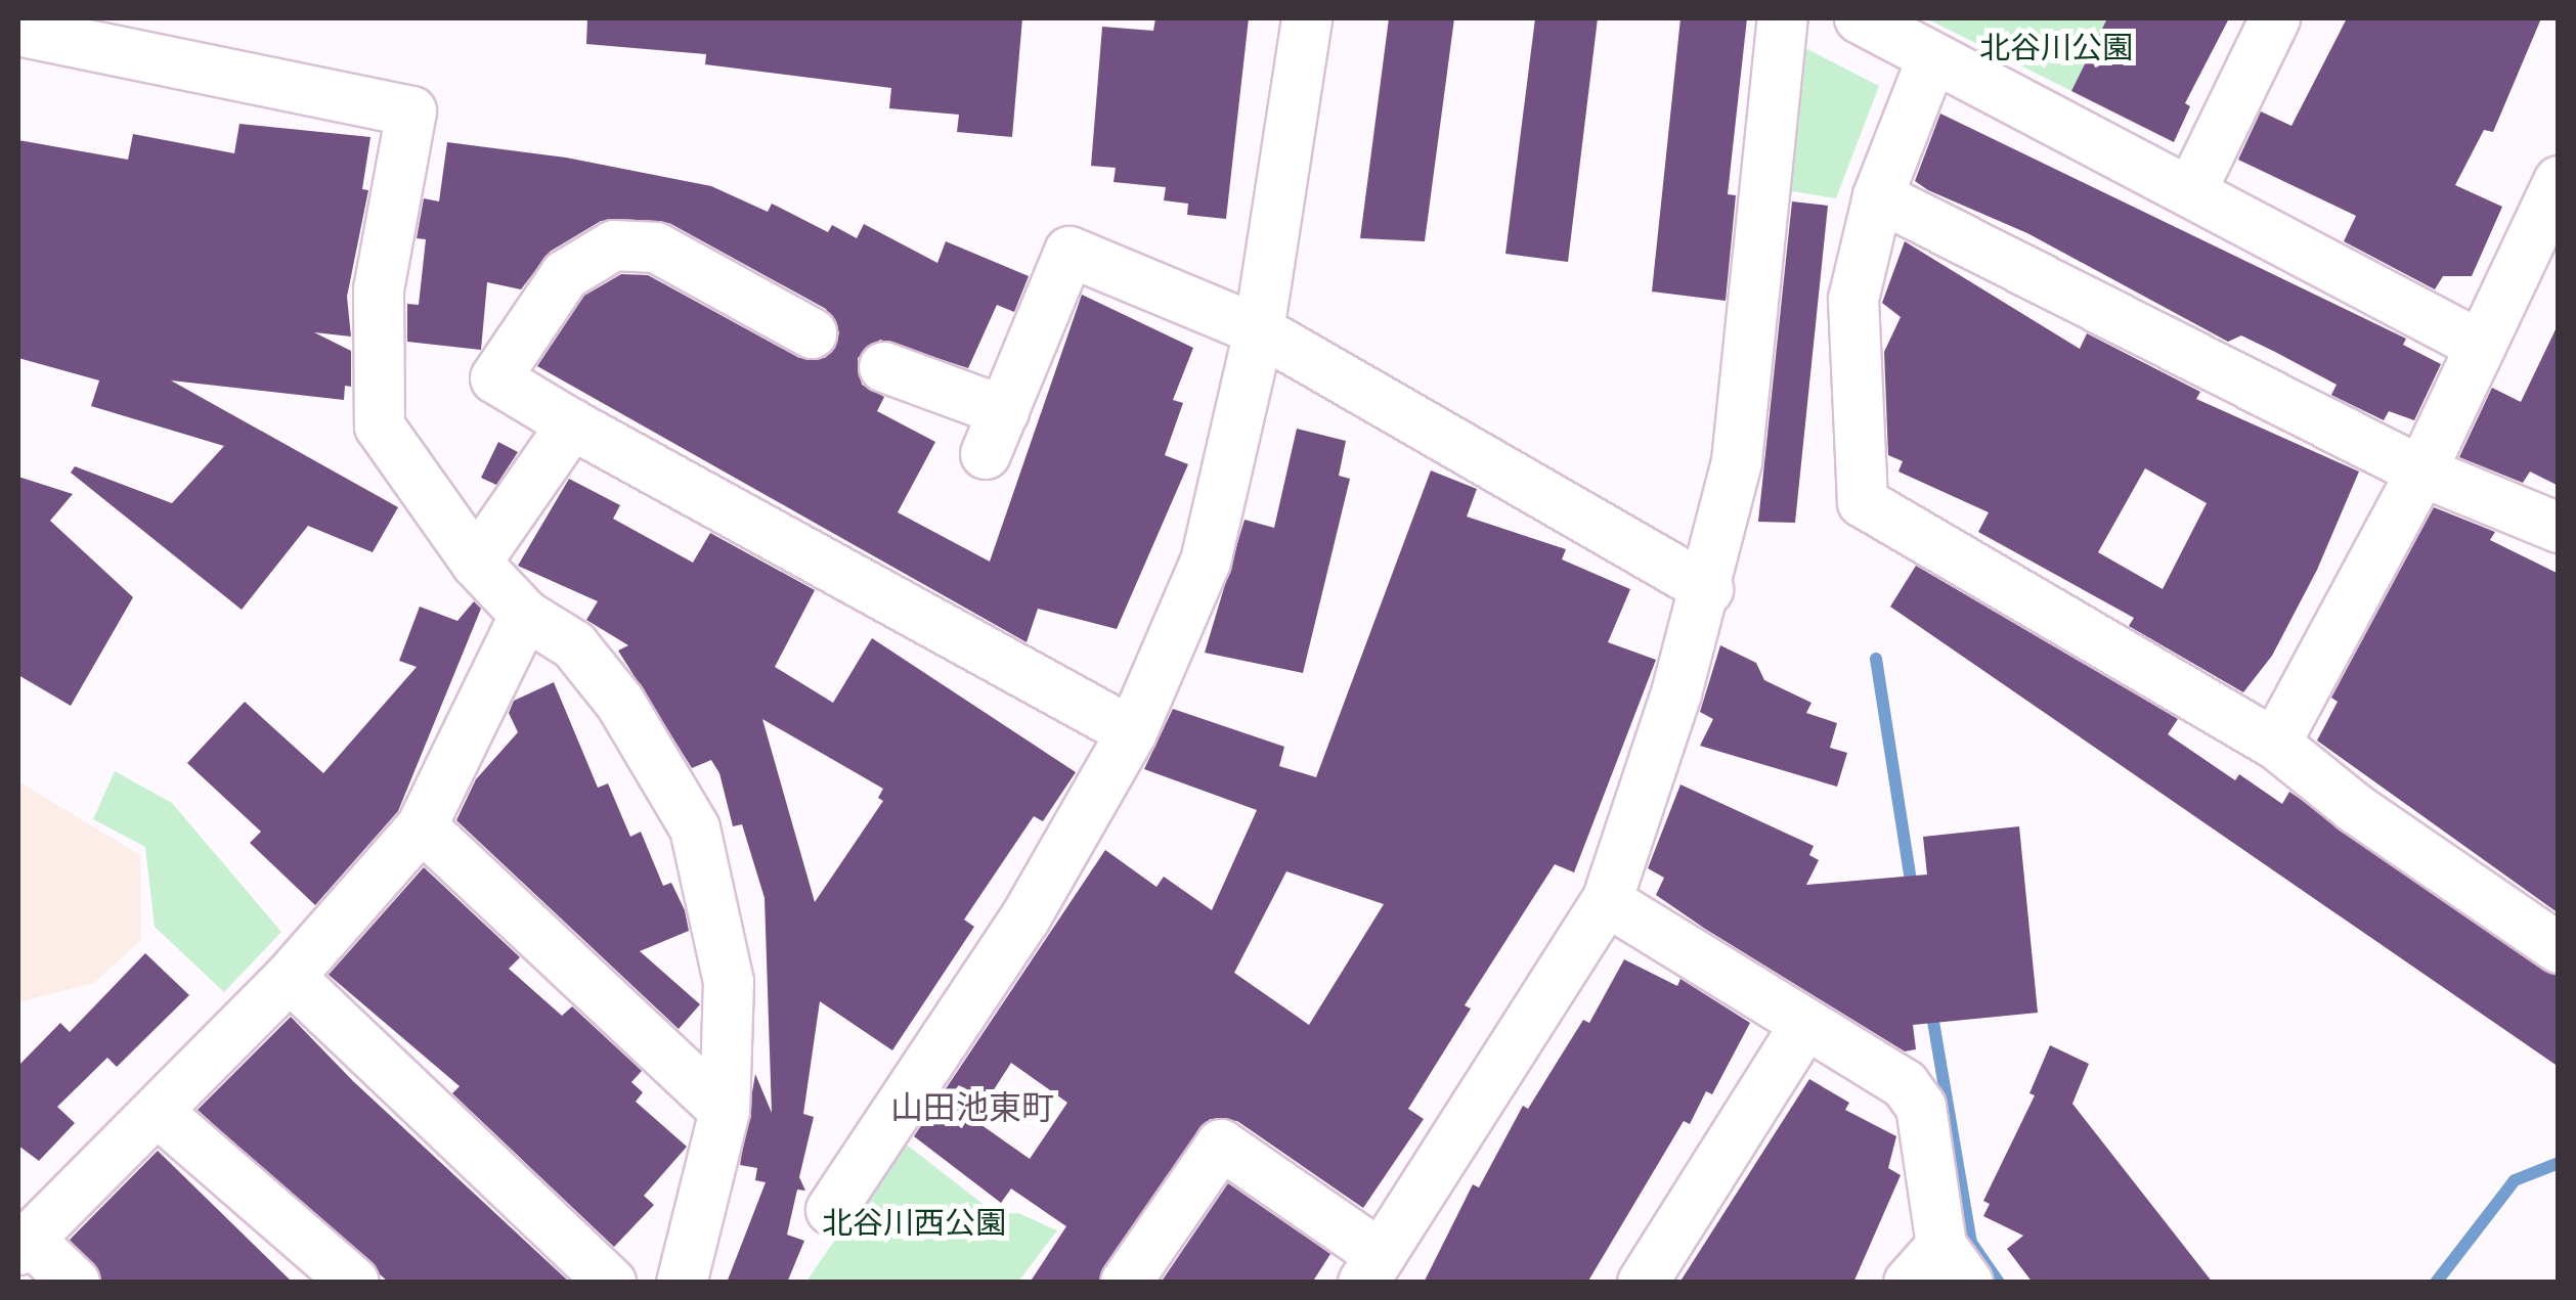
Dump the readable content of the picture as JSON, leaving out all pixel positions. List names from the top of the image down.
{
  "districts": ["山田池東町"],
  "parks": ["北谷川公園", "北谷川西公園"]
}
